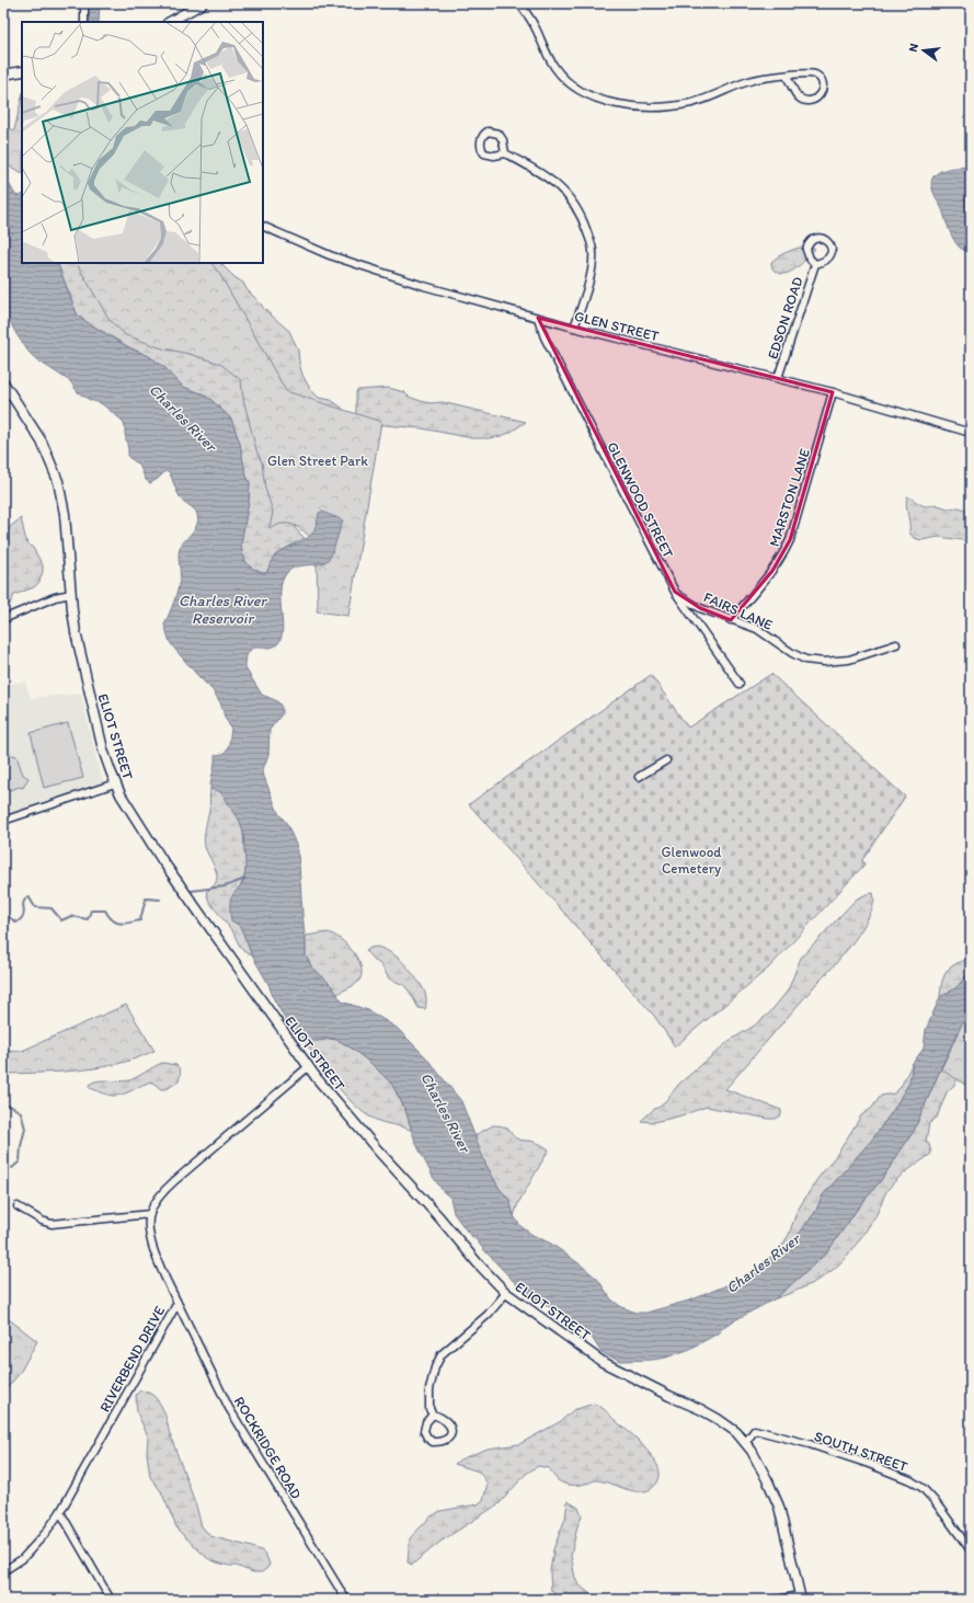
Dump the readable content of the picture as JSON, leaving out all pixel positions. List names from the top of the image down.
{
  "streets": {
    "main road": ["ELIOT STREET"],
    "street": [
      "EDSON ROAD",
      "GLEN STREET",
      "MARSTON LANE",
      "GLENWOOD STREET",
      "FAIRS LANE",
      "RIVERBEND DRIVE",
      "ROCKRIDGE ROAD",
      "SOUTH STREET"
    ]
  },
  "crossings": [
    ["EDSON ROAD", "GLEN STREET"],
    ["GLEN STREET", "MARSTON LANE"],
    ["GLEN STREET", "GLENWOOD STREET"],
    ["MARSTON LANE", "FAIRS LANE"],
    ["GLENWOOD STREET", "FAIRS LANE"],
    ["ELIOT STREET", "RIVERBEND DRIVE"],
    ["ELIOT STREET", "SOUTH STREET"],
    ["RIVERBEND DRIVE", "ROCKRIDGE ROAD"]
  ],
  "water": ["Charles River", "Charles River Reservoir"],
  "parks": ["Glen Street Park", "Glenwood Cemetery"],
  "north": "left"
}
